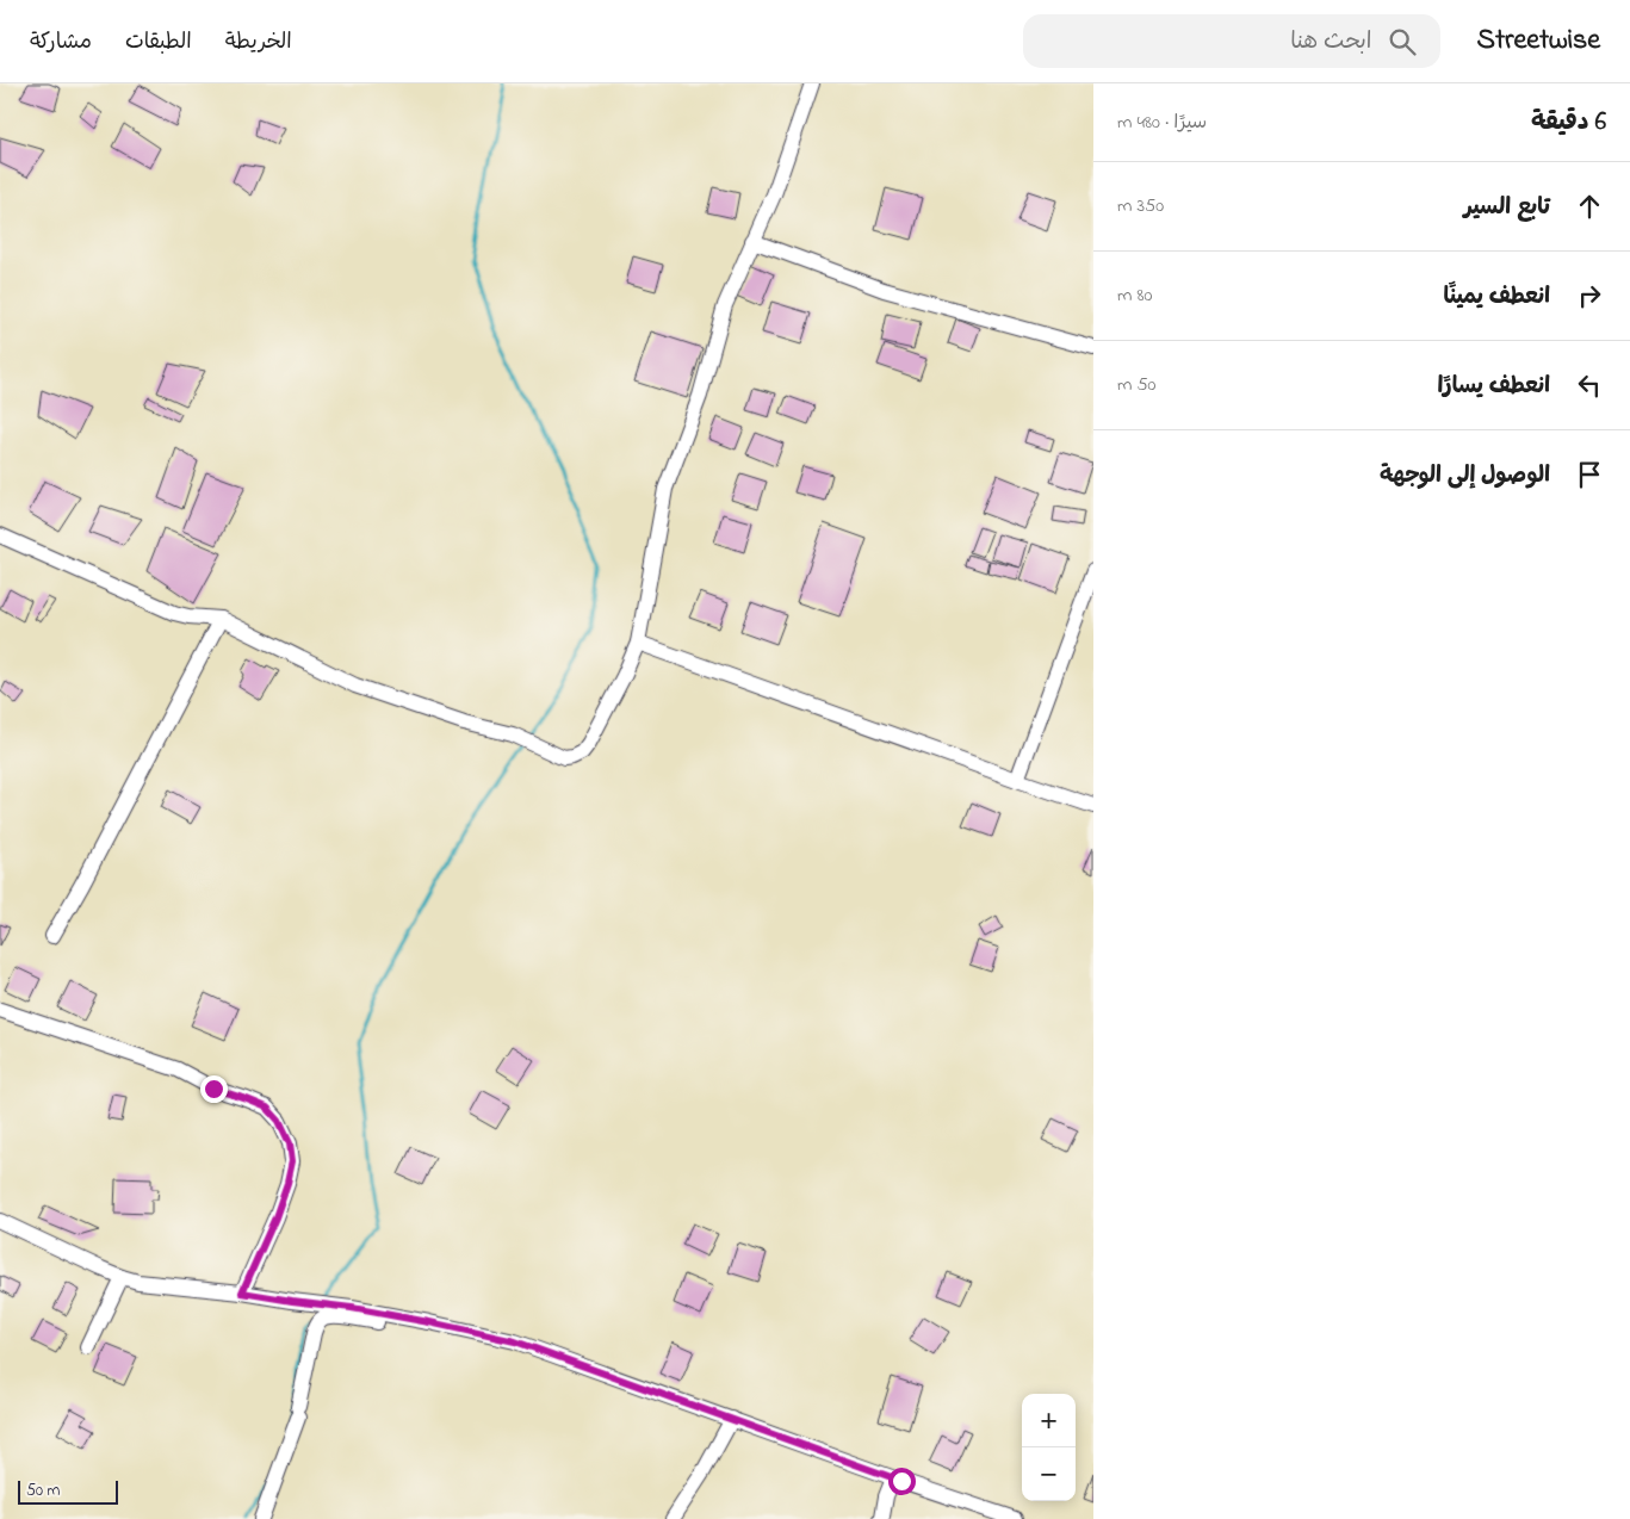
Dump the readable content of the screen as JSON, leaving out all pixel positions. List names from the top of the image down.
{
  "scale_bar": "50 m",
  "page": {
    "header": "Streetwise",
    "search": "ابحث هنا",
    "nav": ["الخريطة", "الطبقات", "مشاركة"],
    "heading": ["6 دقيقة", "سيرًا · 480 m"],
    "list": [
      ["تابع السير", "350 m"],
      ["انعطف يمينًا", "80 m"],
      ["انعطف يسارًا", "50 m"],
      "الوصول إلى الوجهة"
    ],
    "map_buttons": ["+", "−"],
    "scale": "50 m"
  }
}
